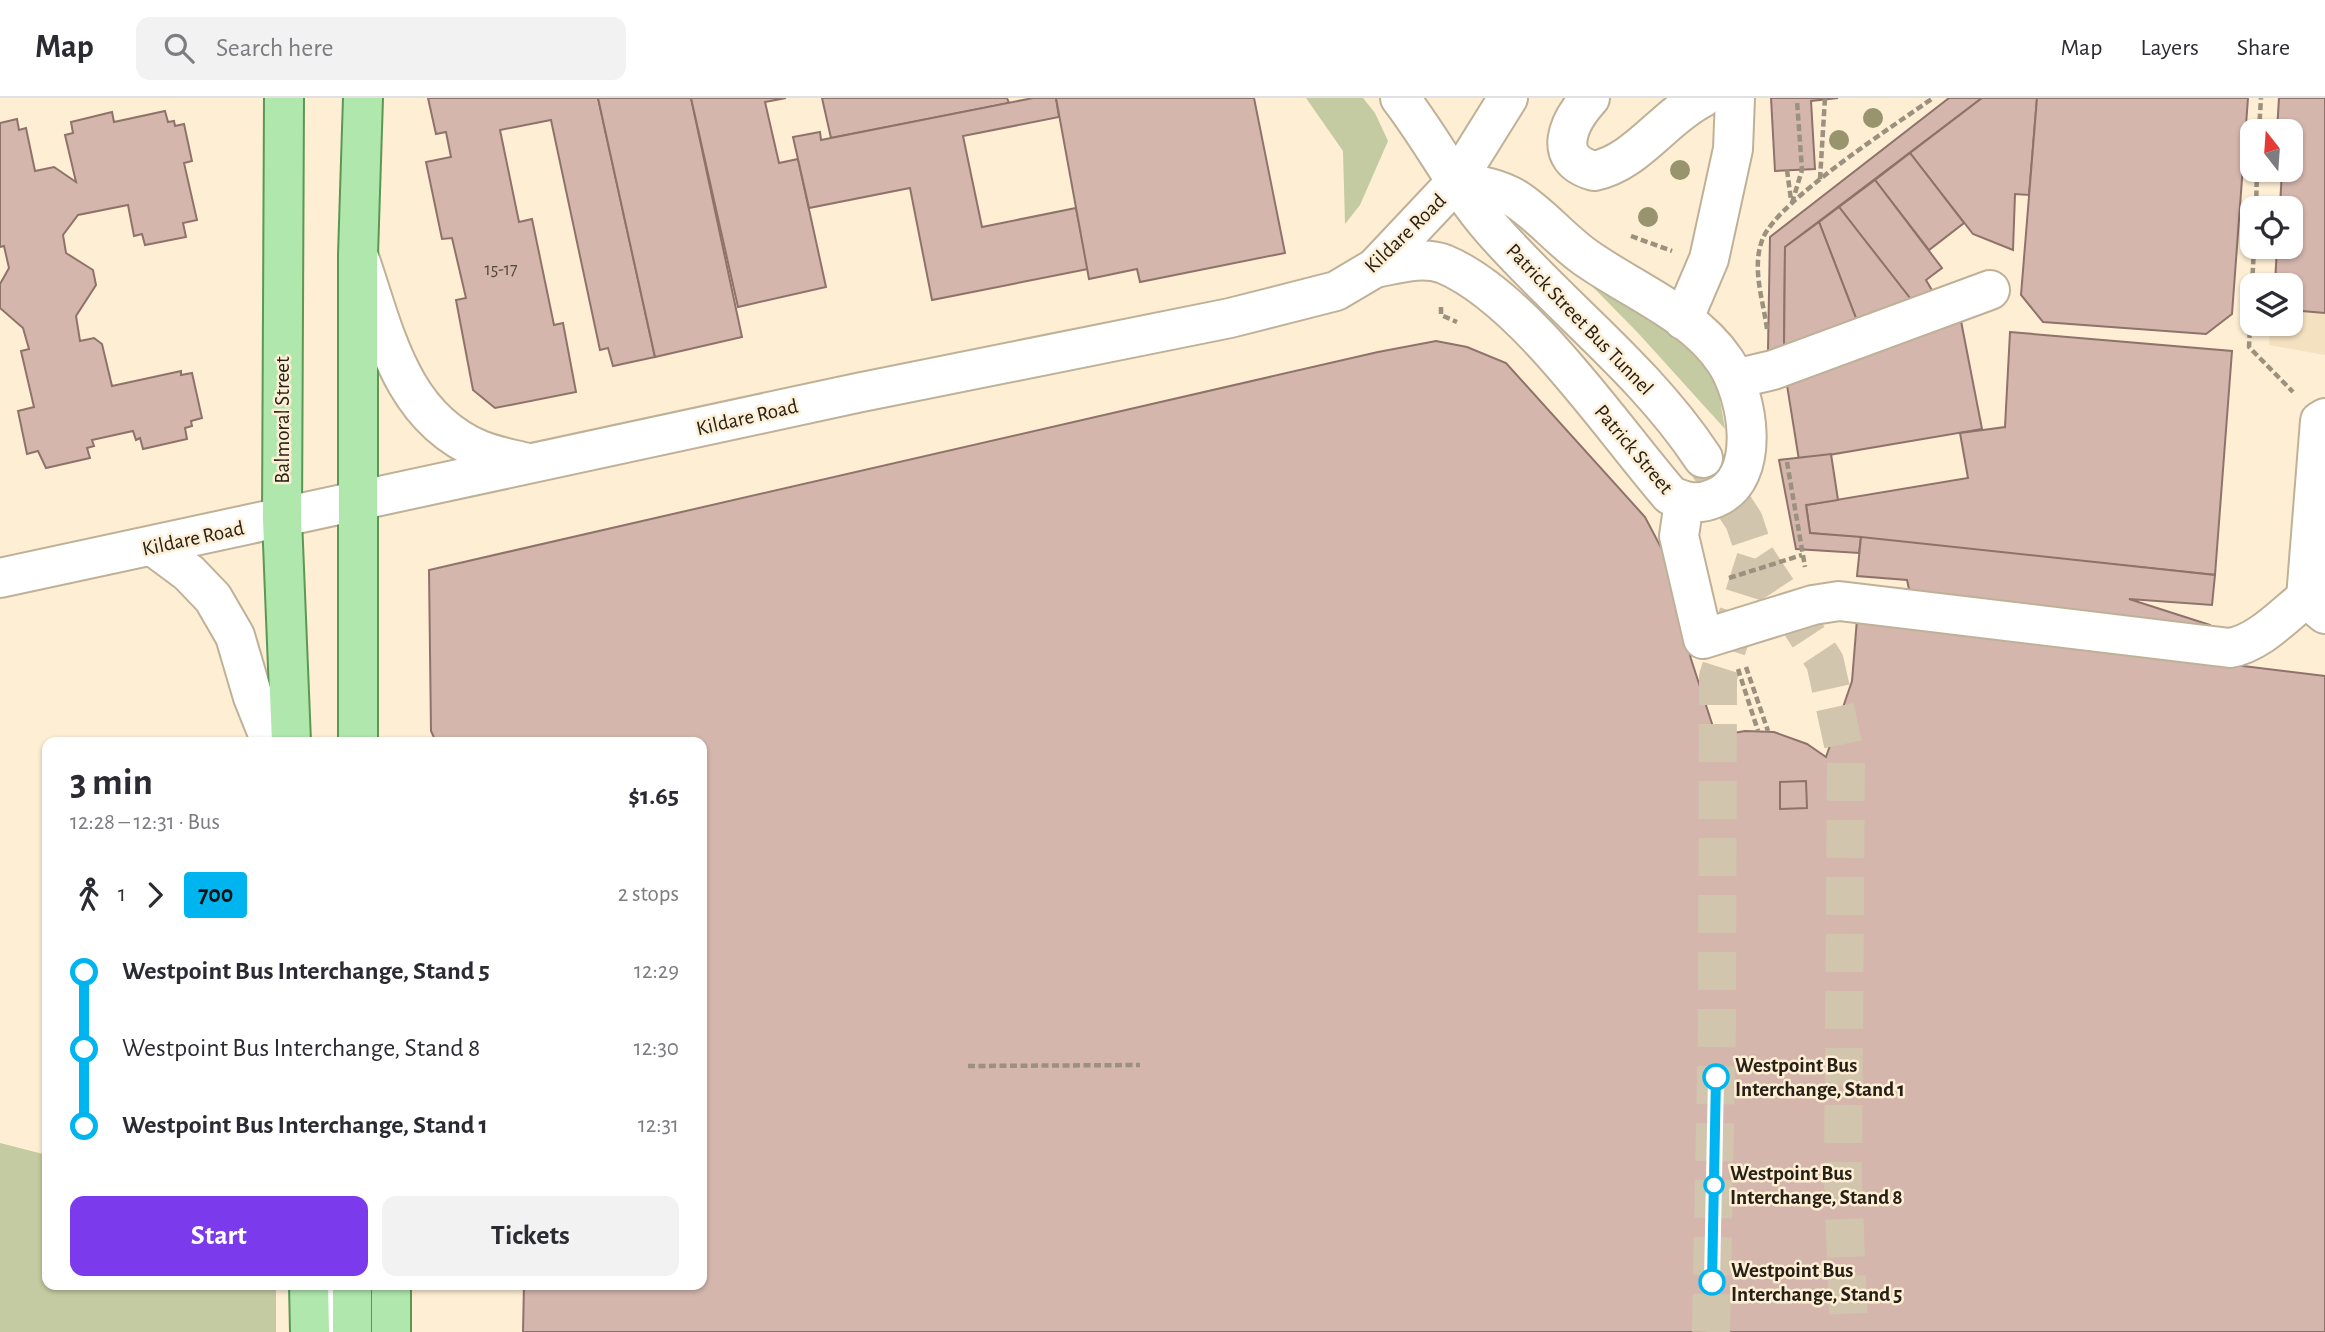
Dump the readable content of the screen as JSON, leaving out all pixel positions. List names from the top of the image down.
{
  "streets": {
    "main road": ["Balmoral Street"],
    "street": ["Kildare Road", "Patrick Street Bus Tunnel", "Patrick Street"]
  },
  "crossings": [
    ["Kildare Road", "Patrick Street Bus Tunnel"],
    ["Kildare Road", "Balmoral Street"],
    ["Kildare Road", "Patrick Street"],
    ["Patrick Street Bus Tunnel", "Patrick Street"]
  ],
  "places": ["Westpoint Bus Interchange, Stand 1", "Westpoint Bus Interchange, Stand 8", "Westpoint Bus Interchange, Stand 5"],
  "lines": ["bus line 700"],
  "house_numbers": ["15-17"],
  "north": "top",
  "page": {
    "header": "Map",
    "search": "Search here",
    "nav": ["Map", "Layers", "Share"],
    "heading": ["3 min", "12:28 – 12:31 · Bus", "$1.65"],
    "legs": ["1", "700", "2 stops"],
    "list": [
      {
        "name": "Westpoint Bus Interchange, Stand 5",
        "value": "12:29"
      },
      {
        "name": "Westpoint Bus Interchange, Stand 8",
        "value": "12:30"
      },
      {
        "name": "Westpoint Bus Interchange, Stand 1",
        "value": "12:31"
      }
    ],
    "buttons": ["Start", "Tickets"]
  }
}
